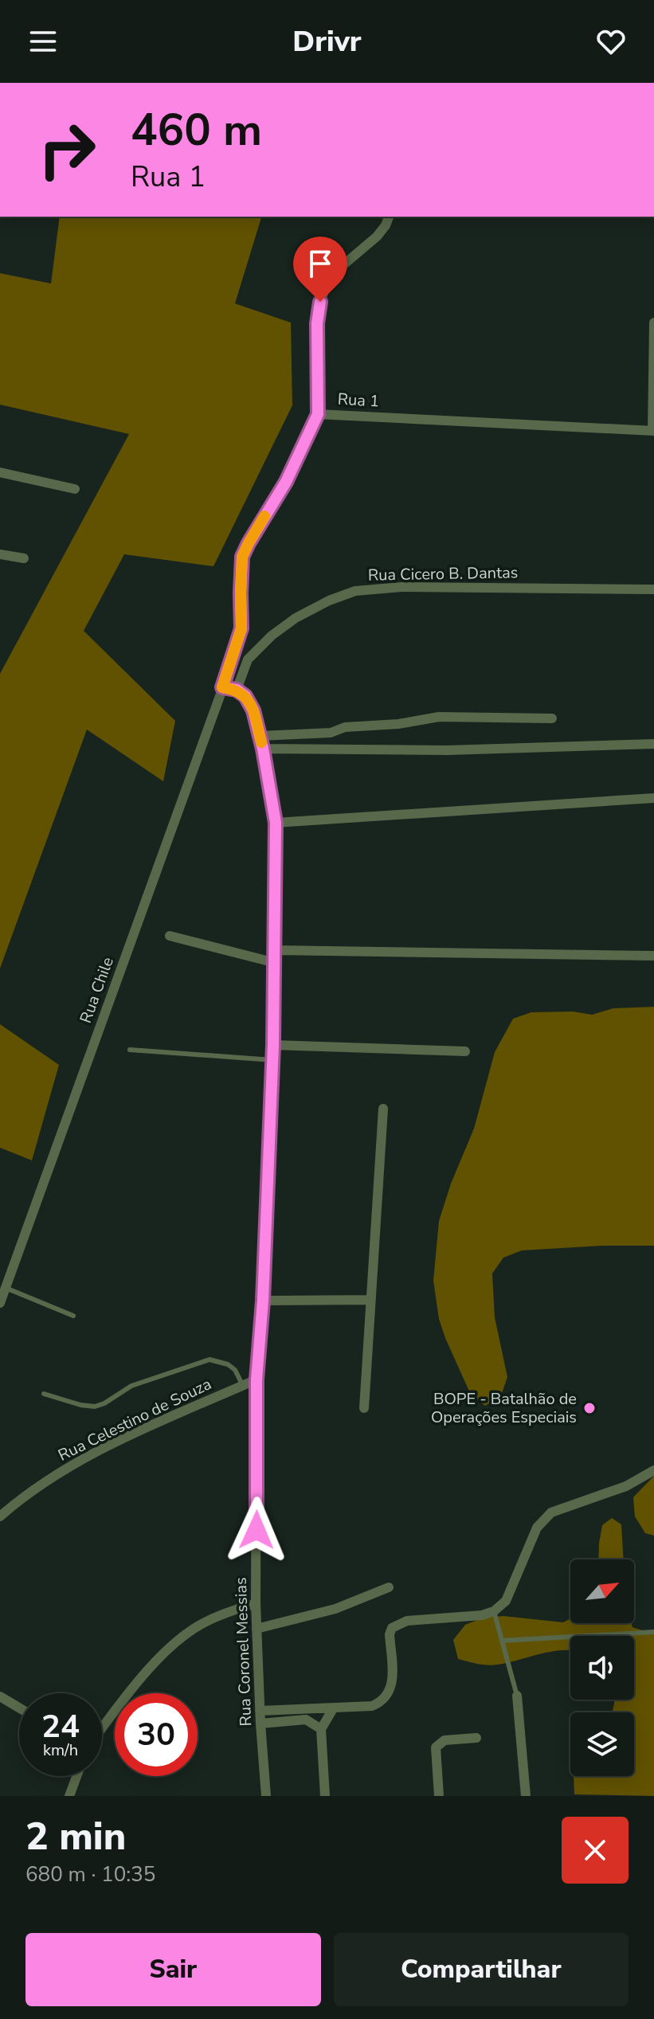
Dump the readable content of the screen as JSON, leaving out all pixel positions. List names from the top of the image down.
{
  "streets": {
    "street": [
      "Rua 1",
      "Rua Cicero B. Dantas",
      "Rua Chile",
      "Rua Celestino de Souza",
      "Rua Coronel Messias"
    ]
  },
  "crossings": [
    ["Rua 1", "Rua Chile"],
    ["Rua Cicero B. Dantas", "Rua Coronel Messias"],
    ["Rua Celestino de Souza", "Rua Coronel Messias"]
  ],
  "places": ["BOPE - Batalhão de Operações Especiais"],
  "north": "top right",
  "page": {
    "header": "Drivr",
    "turn": ["460 m", "Rua 1"],
    "speed": "24 km/h",
    "limit": "30",
    "heading": ["2 min", "680 m · 10:35"],
    "buttons": ["Sair", "Compartilhar"]
  }
}
